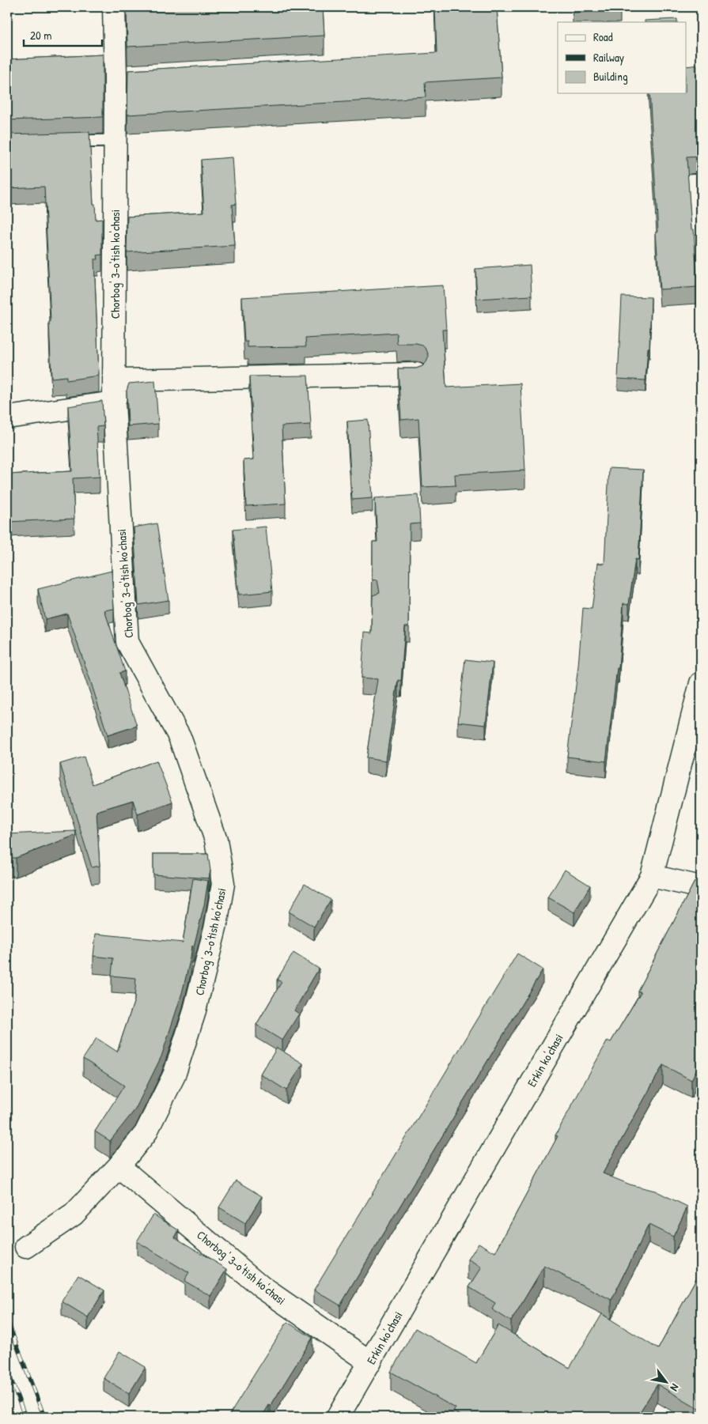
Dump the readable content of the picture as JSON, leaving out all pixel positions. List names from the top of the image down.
{
  "streets": {
    "street": ["Chorbog' 3-o'tish ko'chasi", "Erkin ko'chasi"]
  },
  "crossings": [
    ["Chorbog' 3-o'tish ko'chasi", "Erkin ko'chasi"]
  ],
  "legend": ["Road", "Railway", "Building"],
  "scale_bar": "20 m",
  "north": "bottom right"
}
